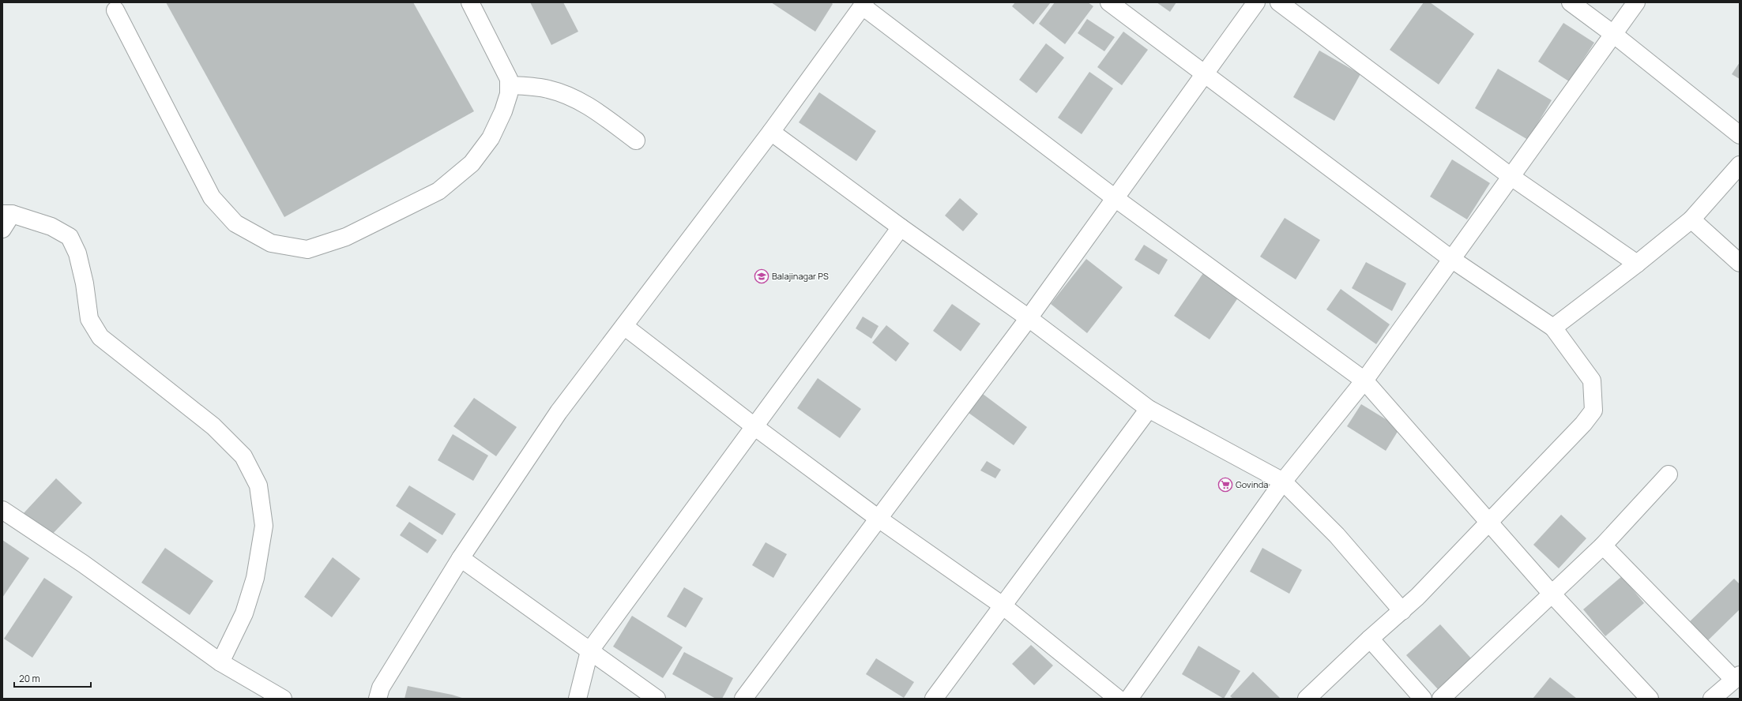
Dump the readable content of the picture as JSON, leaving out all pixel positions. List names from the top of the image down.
{
  "places": {
    "school or university": ["Balajinagar PS"],
    "supermarket": ["Govinda"]
  },
  "scale_bar": "20 m"
}
